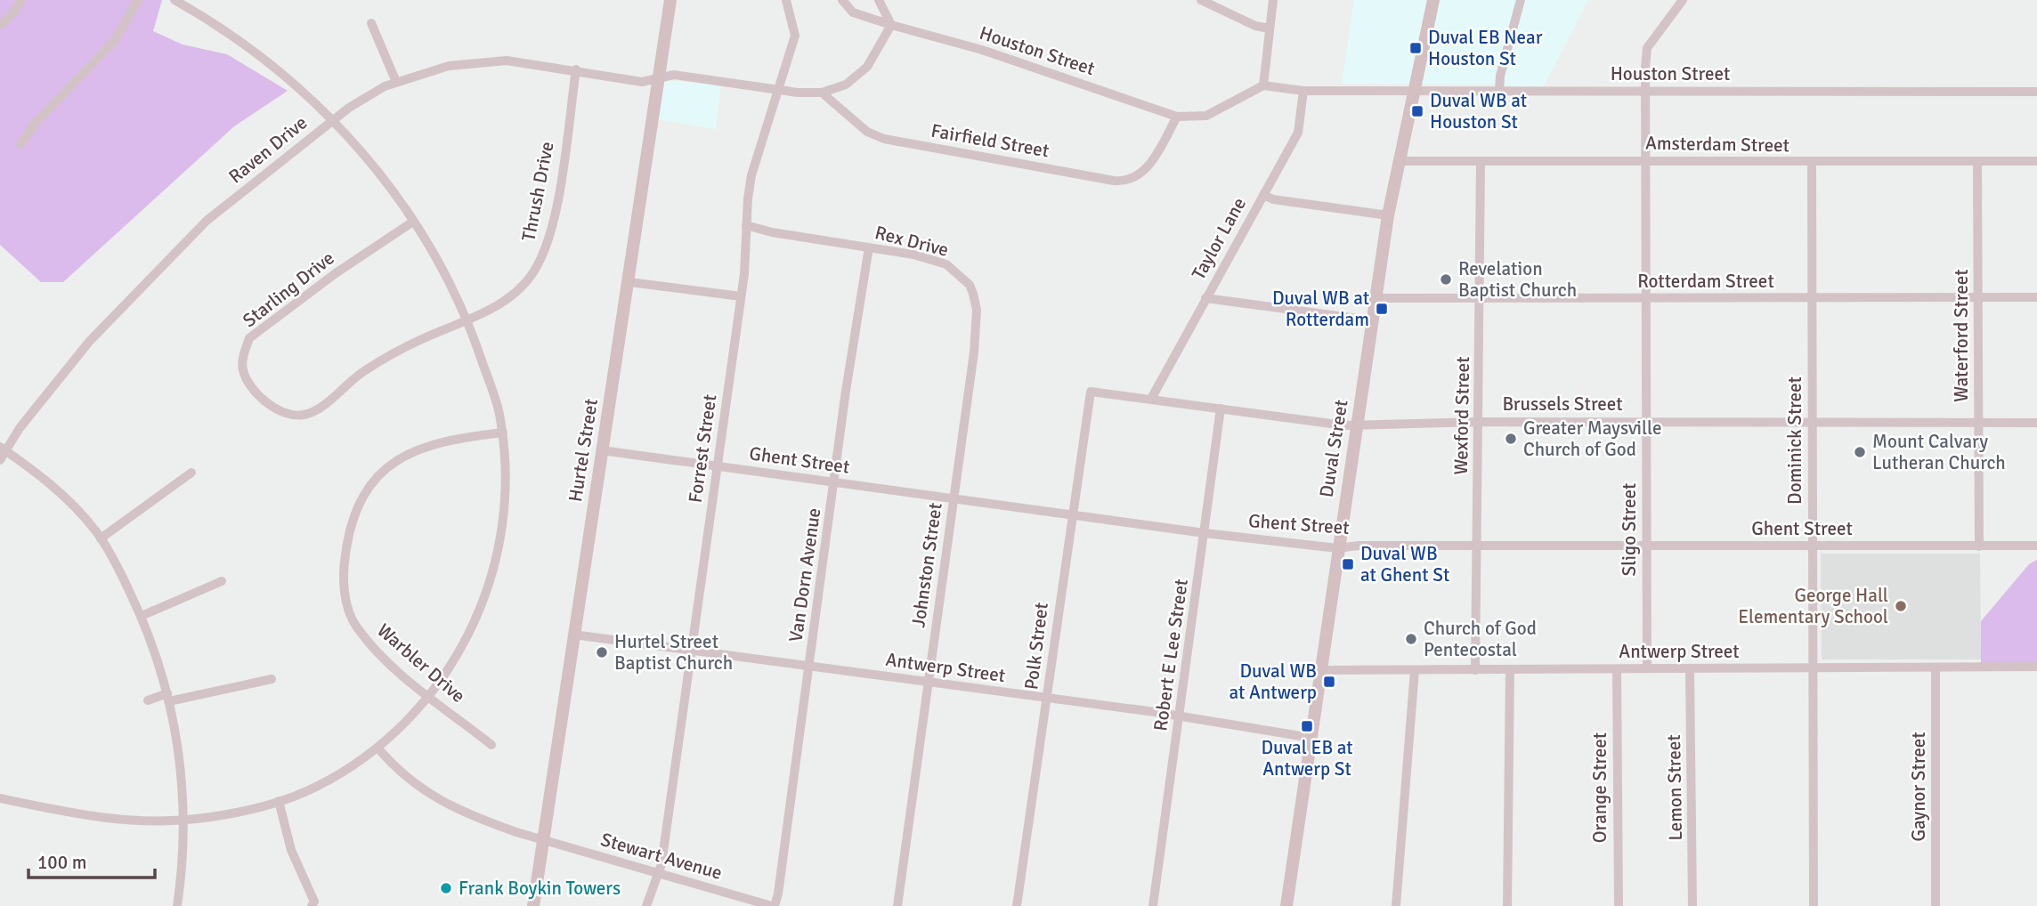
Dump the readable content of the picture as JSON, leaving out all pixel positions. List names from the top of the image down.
{
  "streets": {
    "street": [
      "Houston Street",
      "Fairfield Street",
      "Amsterdam Street",
      "Raven Drive",
      "Thrush Drive",
      "Taylor Lane",
      "Rex Drive",
      "Rotterdam Street",
      "Starling Drive",
      "Waterford Street",
      "Brussels Street",
      "Wexford Street",
      "Dominick Street",
      "Forrest Street",
      "Duval Street",
      "Hurtel Street",
      "Ghent Street",
      "Sligo Street",
      "Johnston Street",
      "Van Dorn Avenue",
      "Polk Street",
      "Antwerp Street",
      "Robert E Lee Street",
      "Warbler Drive",
      "Gaynor Street",
      "Orange Street",
      "Lemon Street",
      "Stewart Avenue"
    ]
  },
  "crossings": [
    ["Houston Street", "Fairfield Street"],
    ["Houston Street", "Taylor Lane"],
    ["Houston Street", "Duval Street"],
    ["Houston Street", "Sligo Street"],
    ["Amsterdam Street", "Waterford Street"],
    ["Amsterdam Street", "Wexford Street"],
    ["Amsterdam Street", "Dominick Street"],
    ["Amsterdam Street", "Duval Street"],
    ["Amsterdam Street", "Sligo Street"],
    ["Raven Drive", "Thrush Drive"],
    ["Raven Drive", "Hurtel Street"],
    ["Thrush Drive", "Starling Drive"],
    ["Taylor Lane", "Brussels Street"],
    ["Rex Drive", "Forrest Street"],
    ["Rex Drive", "Johnston Street"],
    ["Rex Drive", "Van Dorn Avenue"],
    ["Rotterdam Street", "Waterford Street"],
    ["Rotterdam Street", "Wexford Street"],
    ["Rotterdam Street", "Dominick Street"],
    ["Rotterdam Street", "Duval Street"],
    ["Rotterdam Street", "Sligo Street"],
    ["Waterford Street", "Brussels Street"],
    ["Waterford Street", "Ghent Street"],
    ["Brussels Street", "Wexford Street"],
    ["Brussels Street", "Dominick Street"],
    ["Brussels Street", "Duval Street"],
    ["Brussels Street", "Sligo Street"],
    ["Brussels Street", "Polk Street"],
    ["Brussels Street", "Robert E Lee Street"],
    ["Wexford Street", "Ghent Street"],
    ["Wexford Street", "Antwerp Street"],
    ["Dominick Street", "Ghent Street"],
    ["Dominick Street", "Antwerp Street"],
    ["Forrest Street", "Ghent Street"],
    ["Forrest Street", "Antwerp Street"],
    ["Forrest Street", "Stewart Avenue"],
    ["Duval Street", "Ghent Street"],
    ["Duval Street", "Antwerp Street"],
    ["Hurtel Street", "Ghent Street"],
    ["Hurtel Street", "Antwerp Street"],
    ["Hurtel Street", "Stewart Avenue"],
    ["Ghent Street", "Sligo Street"],
    ["Ghent Street", "Johnston Street"],
    ["Ghent Street", "Van Dorn Avenue"],
    ["Ghent Street", "Polk Street"],
    ["Ghent Street", "Robert E Lee Street"],
    ["Sligo Street", "Antwerp Street"],
    ["Johnston Street", "Antwerp Street"],
    ["Van Dorn Avenue", "Antwerp Street"],
    ["Van Dorn Avenue", "Stewart Avenue"],
    ["Polk Street", "Antwerp Street"],
    ["Antwerp Street", "Robert E Lee Street"],
    ["Antwerp Street", "Gaynor Street"],
    ["Antwerp Street", "Orange Street"],
    ["Antwerp Street", "Lemon Street"]
  ],
  "places": {
    "transit": [
      "Duval EB Near Houston St",
      "Duval WB at Houston St",
      "Duval WB at Rotterdam",
      "Duval WB at Ghent St",
      "Duval WB at Antwerp",
      "Duval EB at Antwerp St"
    ],
    "other": [
      "Revelation Baptist Church",
      "Greater Maysville Church of God",
      "Mount Calvary Lutheran Church",
      "George Hall Elementary School",
      "Church of God Pentecostal",
      "Hurtel Street Baptist Church",
      "Frank Boykin Towers"
    ]
  },
  "scale_bar": "100 m"
}
